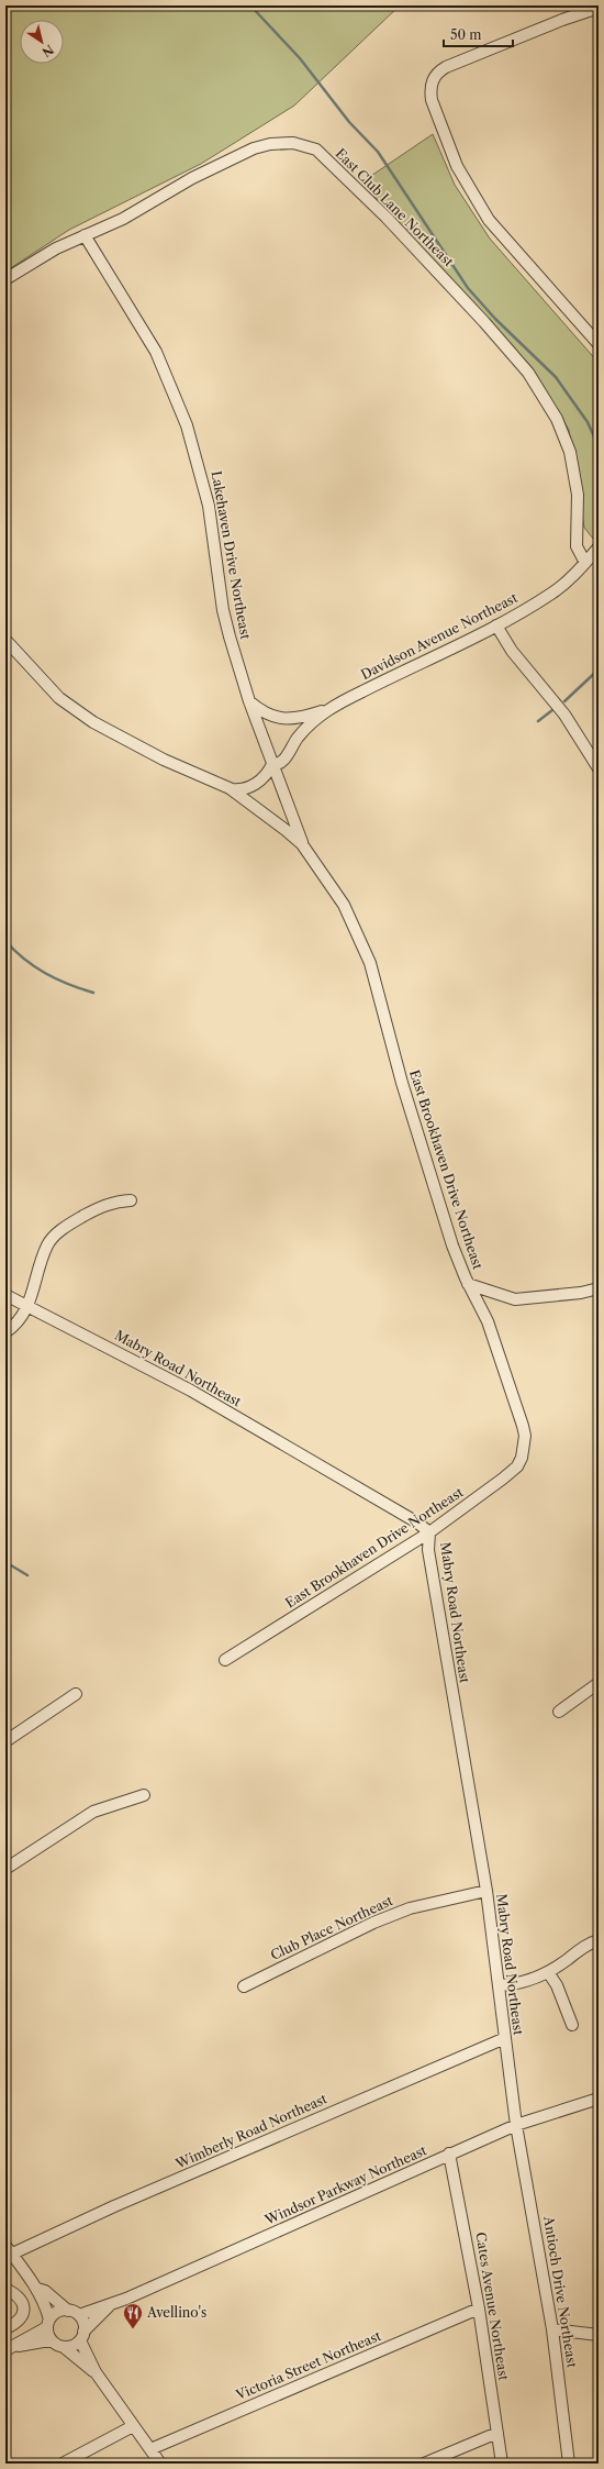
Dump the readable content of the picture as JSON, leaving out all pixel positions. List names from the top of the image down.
{
  "streets": {
    "street": [
      "East Club Lane Northeast",
      "Lakehaven Drive Northeast",
      "Davidson Avenue Northeast",
      "East Brookhaven Drive Northeast",
      "Mabry Road Northeast",
      "Club Place Northeast",
      "Wimberly Road Northeast",
      "Windsor Parkway Northeast",
      "Antioch Drive Northeast",
      "Cates Avenue Northeast",
      "Victoria Street Northeast"
    ]
  },
  "crossings": [
    ["East Club Lane Northeast", "Lakehaven Drive Northeast"],
    ["East Club Lane Northeast", "Davidson Avenue Northeast"],
    ["Lakehaven Drive Northeast", "Davidson Avenue Northeast"],
    ["Lakehaven Drive Northeast", "East Brookhaven Drive Northeast"],
    ["East Brookhaven Drive Northeast", "Mabry Road Northeast"],
    ["Mabry Road Northeast", "Club Place Northeast"],
    ["Mabry Road Northeast", "Wimberly Road Northeast"],
    ["Mabry Road Northeast", "Windsor Parkway Northeast"],
    ["Mabry Road Northeast", "Antioch Drive Northeast"],
    ["Windsor Parkway Northeast", "Antioch Drive Northeast"],
    ["Windsor Parkway Northeast", "Cates Avenue Northeast"],
    ["Cates Avenue Northeast", "Victoria Street Northeast"]
  ],
  "places": {
    "restaurant": ["Avellino's"]
  },
  "scale_bar": "50 m",
  "north": "bottom right"
}
